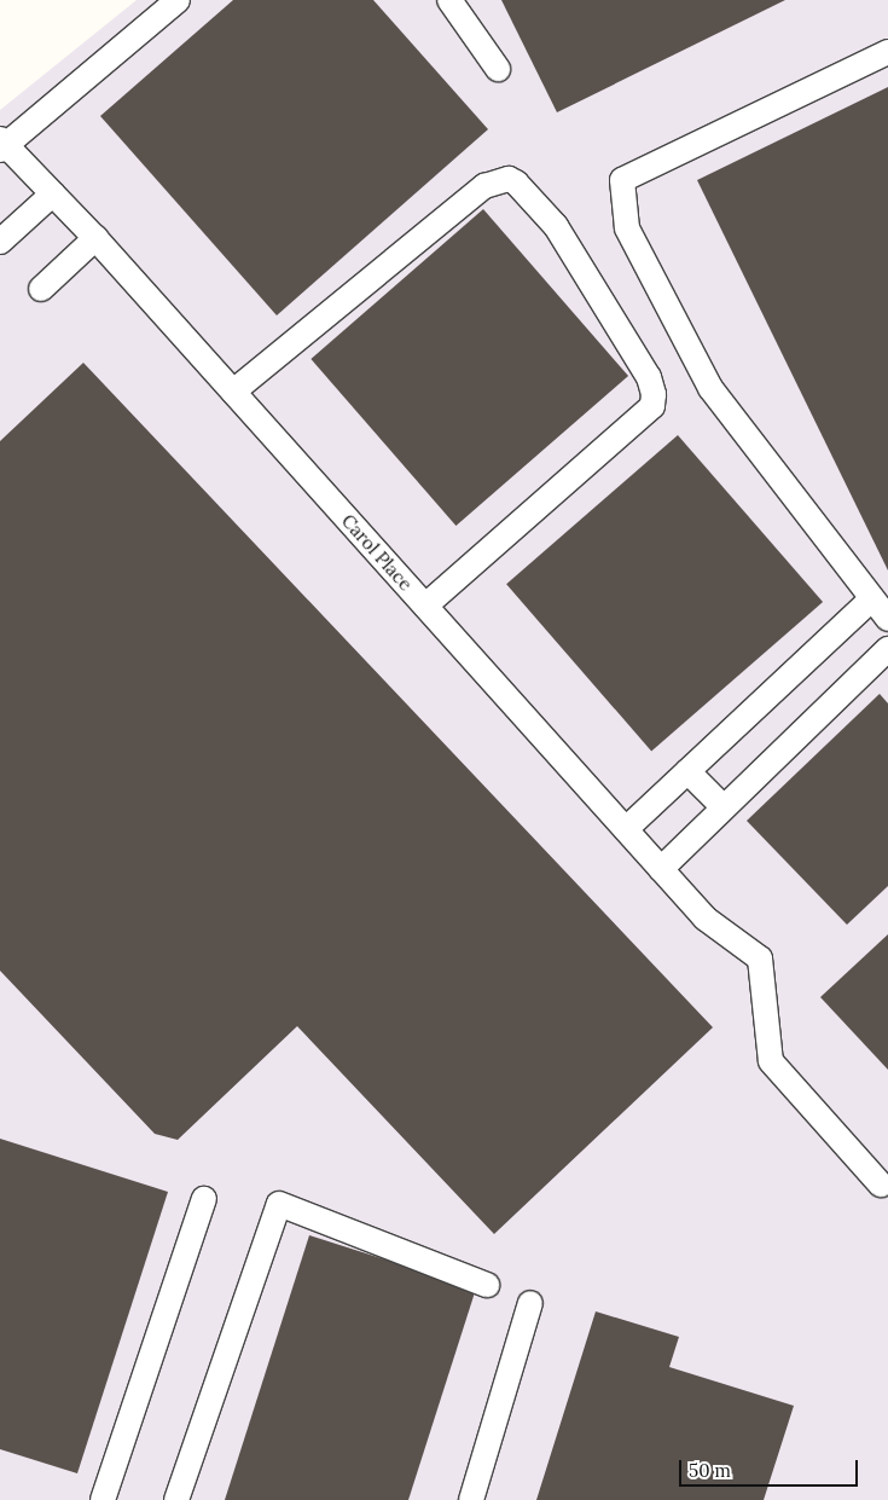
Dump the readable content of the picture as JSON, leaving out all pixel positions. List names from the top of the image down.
{
  "streets": {
    "street": ["Carol Place"]
  },
  "scale_bar": "50 m"
}
